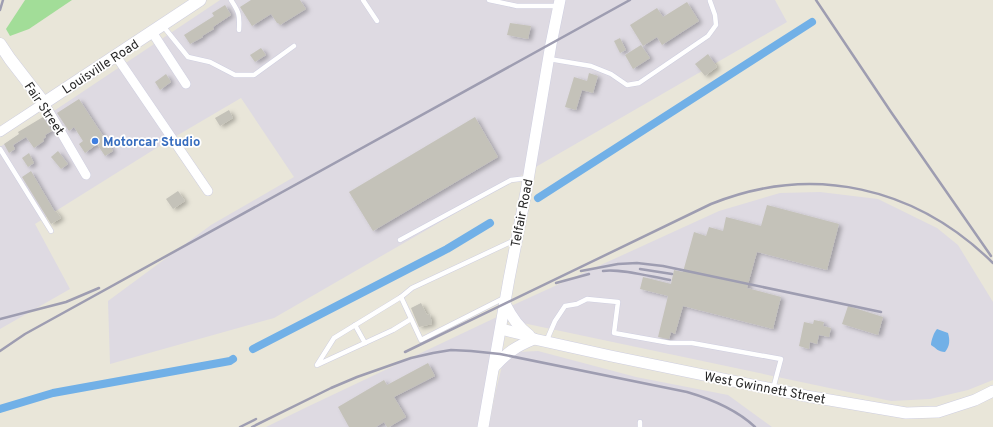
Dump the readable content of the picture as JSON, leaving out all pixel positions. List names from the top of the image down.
{
  "streets": {
    "main road": ["Louisville Road", "Fair Street"],
    "street": ["Telfair Road", "West Gwinnett Street"]
  },
  "crossings": [
    ["Louisville Road", "Fair Street"],
    ["Telfair Road", "West Gwinnett Street"]
  ],
  "places": ["Motorcar Studio"]
}
